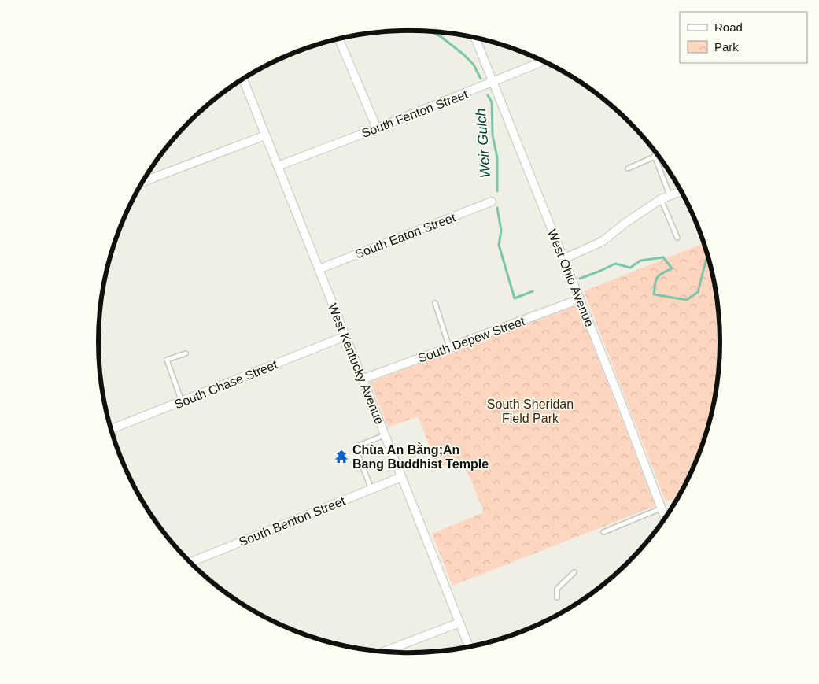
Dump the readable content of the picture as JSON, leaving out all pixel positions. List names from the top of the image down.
{
  "streets": {
    "street": [
      "South Fenton Street",
      "South Eaton Street",
      "West Ohio Avenue",
      "South Depew Street",
      "West Kentucky Avenue",
      "South Chase Street",
      "South Benton Street"
    ]
  },
  "crossings": [
    ["South Fenton Street", "West Ohio Avenue"],
    ["South Fenton Street", "West Kentucky Avenue"],
    ["South Eaton Street", "West Kentucky Avenue"],
    ["West Ohio Avenue", "South Depew Street"],
    ["South Depew Street", "West Kentucky Avenue"],
    ["West Kentucky Avenue", "South Chase Street"],
    ["West Kentucky Avenue", "South Benton Street"]
  ],
  "water": ["Weir Gulch"],
  "parks": ["South Sheridan Field Park"],
  "places": {
    "temple": ["Chùa An Bằng;An Bang Buddhist Temple"]
  },
  "legend": ["Road", "Park"]
}
